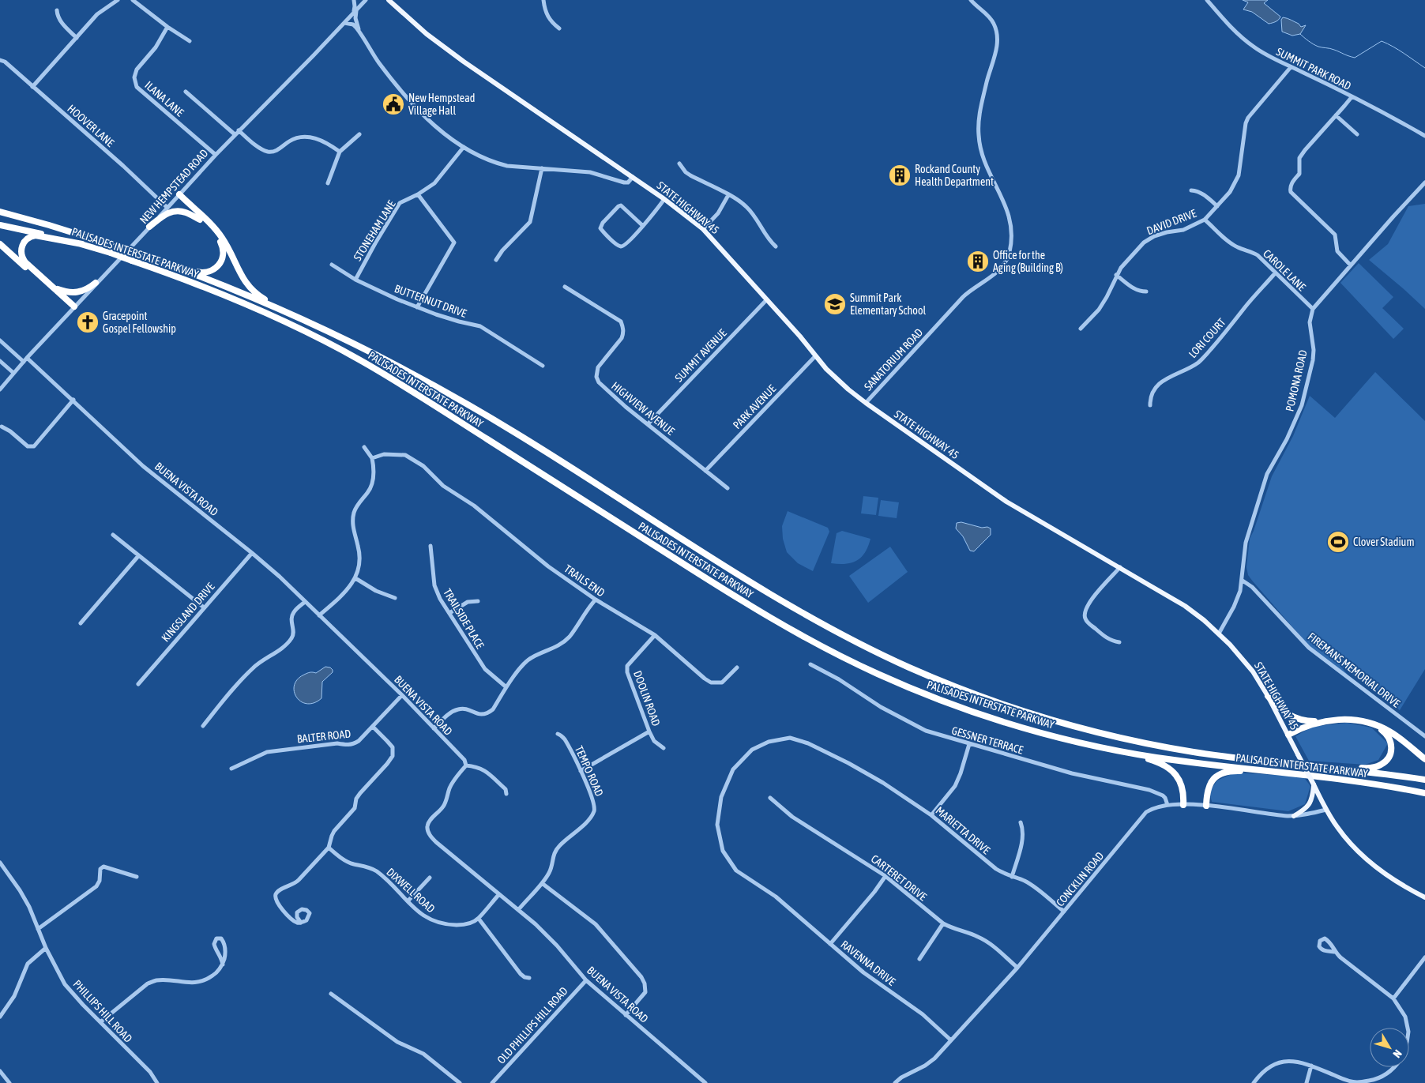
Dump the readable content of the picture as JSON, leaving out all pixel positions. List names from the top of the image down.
{
  "streets": {
    "highway": ["PALISADES INTERSTATE PARKWAY"],
    "main road": ["STATE HIGHWAY 45"],
    "street": [
      "SUMMIT PARK ROAD",
      "ILANA LANE",
      "HOOVER LANE",
      "NEW HEMPSTEAD ROAD",
      "DAVID DRIVE",
      "STONEHAM LANE",
      "CAROLE LANE",
      "BUTTERNUT DRIVE",
      "LORI COURT",
      "SUMMIT AVENUE",
      "SANATORIUM ROAD",
      "POMONA ROAD",
      "PARK AVENUE",
      "HIGHVIEW AVENUE",
      "BUENA VISTA ROAD",
      "TRAILS END",
      "KINGSLAND DRIVE",
      "TRAILSIDE PLACE",
      "FIREMANS MEMORIAL DRIVE",
      "DOOLIN ROAD",
      "BALTER ROAD",
      "GESSNER TERRACE",
      "TEMPO ROAD",
      "MARIETTA DRIVE",
      "CARTERET DRIVE",
      "CONCKLIN ROAD",
      "DIXWELL ROAD",
      "RAVENNA DRIVE",
      "PHILLIPS HILL ROAD",
      "OLD PHILLIPS HILL ROAD"
    ]
  },
  "crossings": [
    ["SUMMIT PARK ROAD", "DAVID DRIVE"],
    ["ILANA LANE", "NEW HEMPSTEAD ROAD"],
    ["HOOVER LANE", "NEW HEMPSTEAD ROAD"],
    ["NEW HEMPSTEAD ROAD", "BUENA VISTA ROAD"],
    ["STATE HIGHWAY 45", "SUMMIT AVENUE"],
    ["STATE HIGHWAY 45", "SANATORIUM ROAD"],
    ["STATE HIGHWAY 45", "POMONA ROAD"],
    ["STATE HIGHWAY 45", "PARK AVENUE"],
    ["STATE HIGHWAY 45", "CONCKLIN ROAD"],
    ["DAVID DRIVE", "CAROLE LANE"],
    ["STONEHAM LANE", "BUTTERNUT DRIVE"],
    ["CAROLE LANE", "LORI COURT"],
    ["CAROLE LANE", "POMONA ROAD"],
    ["SUMMIT AVENUE", "HIGHVIEW AVENUE"],
    ["POMONA ROAD", "FIREMANS MEMORIAL DRIVE"],
    ["PARK AVENUE", "HIGHVIEW AVENUE"],
    ["BUENA VISTA ROAD", "KINGSLAND DRIVE"],
    ["BUENA VISTA ROAD", "BALTER ROAD"],
    ["BUENA VISTA ROAD", "TEMPO ROAD"],
    ["BUENA VISTA ROAD", "OLD PHILLIPS HILL ROAD"],
    ["TRAILS END", "DOOLIN ROAD"],
    ["GESSNER TERRACE", "CONCKLIN ROAD"],
    ["MARIETTA DRIVE", "CONCKLIN ROAD"],
    ["MARIETTA DRIVE", "RAVENNA DRIVE"],
    ["CARTERET DRIVE", "CONCKLIN ROAD"],
    ["CONCKLIN ROAD", "RAVENNA DRIVE"]
  ],
  "places": {
    "public building": ["New Hempstead Village Hall"],
    "building": ["Rockand County Health Department", "Office for the Aging (Building B)"],
    "school or university": ["Summit Park Elementary School"],
    "church": ["Gracepoint Gospel Fellowship"],
    "sports": ["Clover Stadium"]
  },
  "north": "bottom right"
}
